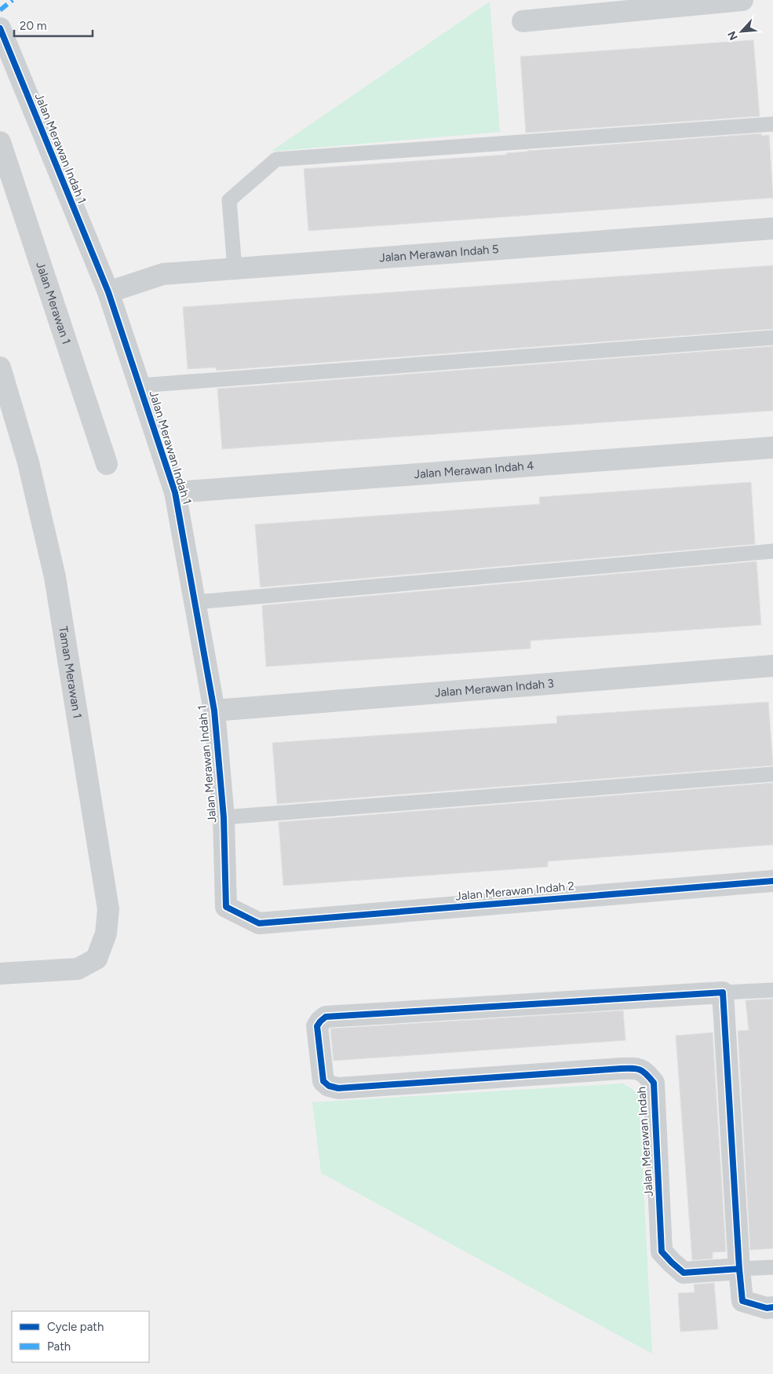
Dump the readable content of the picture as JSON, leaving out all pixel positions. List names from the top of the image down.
{
  "streets": {
    "street": [
      "Jalan Merawan Indah 1",
      "Jalan Merawan Indah 5",
      "Jalan Merawan 1",
      "Jalan Merawan Indah 4",
      "Taman Merawan 1",
      "Jalan Merawan Indah 3",
      "Jalan Merawan Indah 2",
      "Jalan Merawan Indah"
    ]
  },
  "crossings": [
    ["Jalan Merawan Indah 1", "Jalan Merawan Indah 5"],
    ["Jalan Merawan Indah 1", "Jalan Merawan Indah 4"],
    ["Jalan Merawan Indah 1", "Jalan Merawan Indah 3"],
    ["Jalan Merawan Indah 1", "Jalan Merawan Indah 2"]
  ],
  "legend": ["Cycle path", "Path"],
  "scale_bar": "20 m",
  "north": "bottom left"
}
